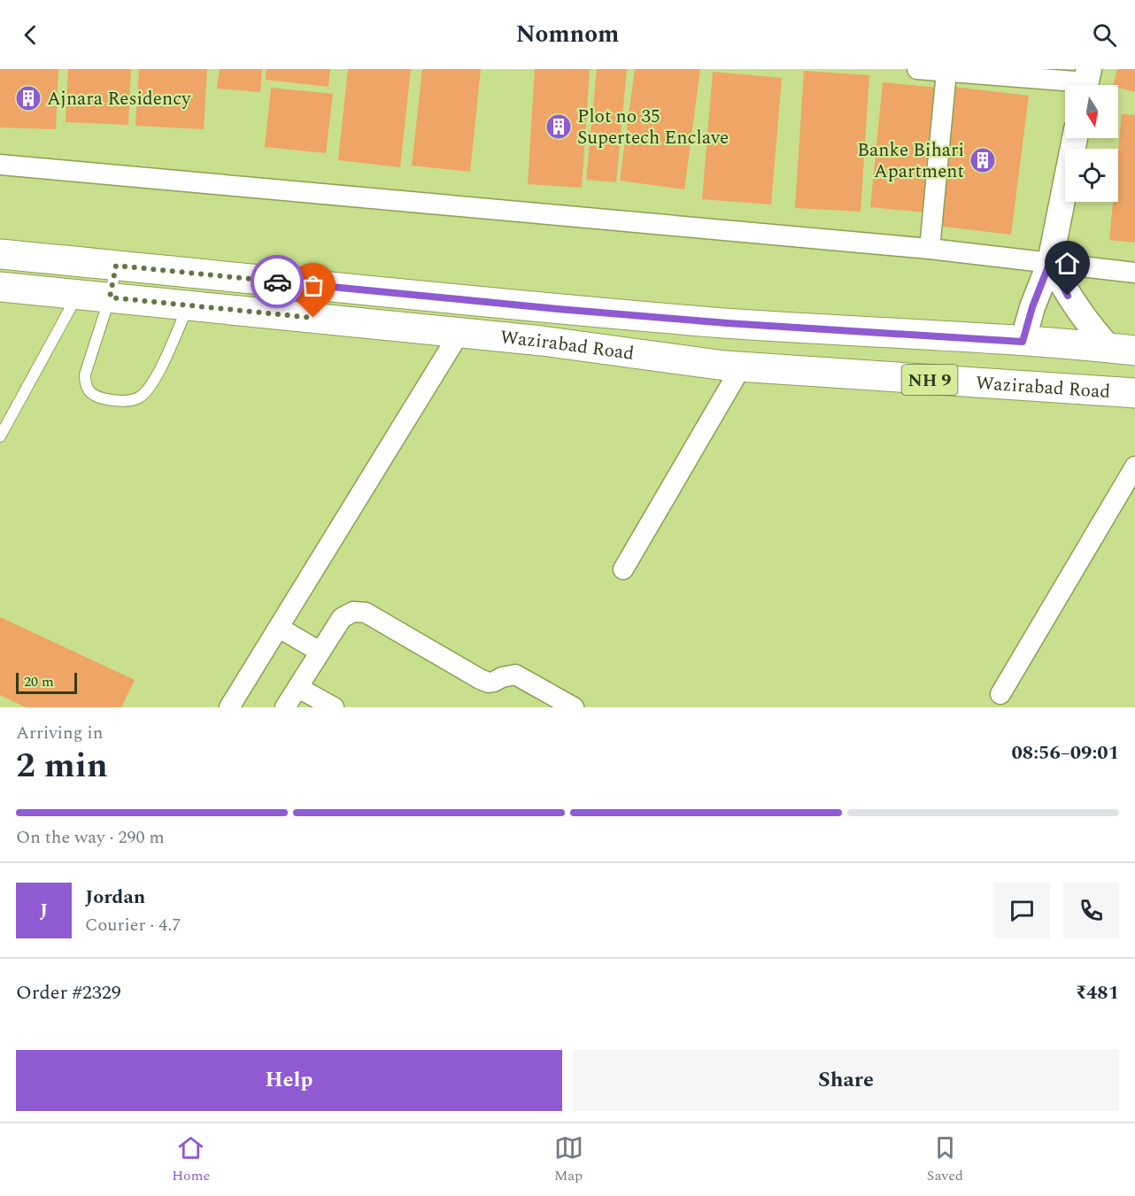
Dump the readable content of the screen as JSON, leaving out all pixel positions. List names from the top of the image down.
{
  "streets": {
    "highway": ["Wazirabad Road", "NH 9"]
  },
  "places": {
    "building": ["Ajnara Residency", "Plot no 35 Supertech Enclave", "Banke Bihari Apartment"]
  },
  "scale_bar": "20 m",
  "north": "bottom",
  "page": {
    "header": "Nomnom",
    "scale": "20 m",
    "heading": ["2 min", "Arriving in", "08:56–09:01"],
    "panel": [
      "Jordan",
      "Courier · 4.7",
      "Order #2329",
      "₹481"
    ],
    "bar": "On the way · 290 m",
    "round": "J",
    "buttons": ["Help", "Share"],
    "tabs": ["Home", "Map", "Saved"]
  }
}
